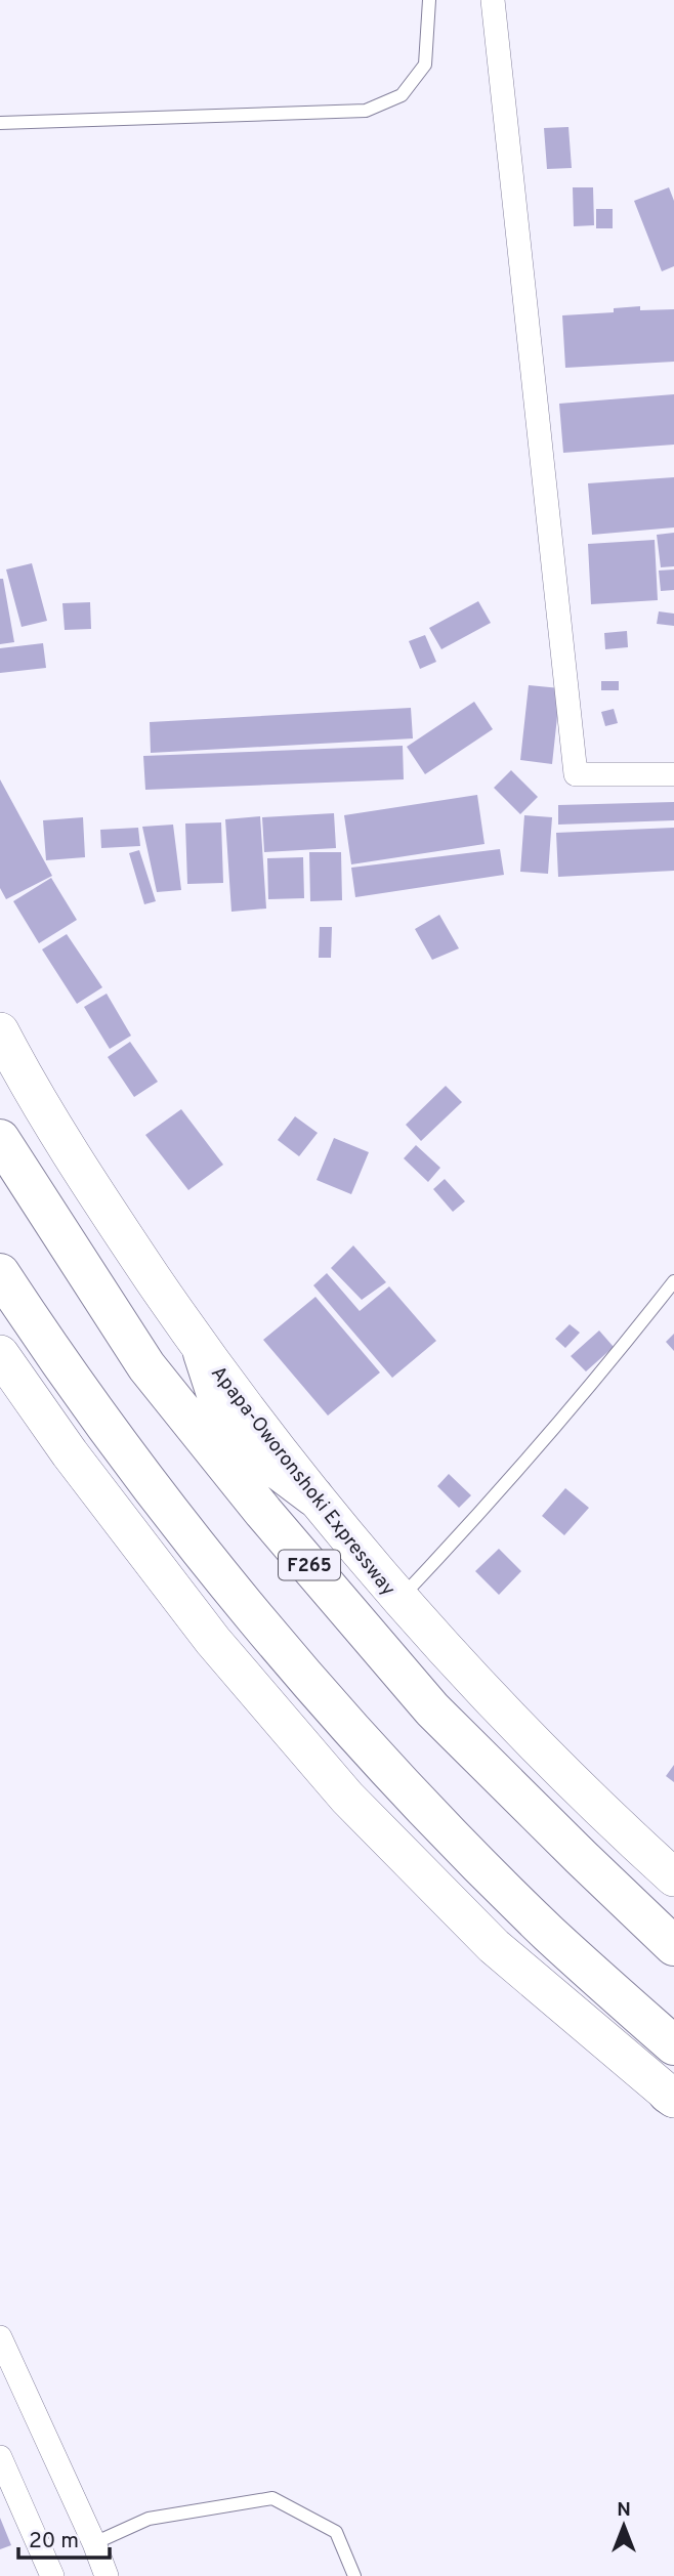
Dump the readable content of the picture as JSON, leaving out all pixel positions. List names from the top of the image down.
{
  "streets": {
    "highway": ["F265"],
    "main road": ["Apapa-Oworonshoki Expressway"]
  },
  "scale_bar": "20 m",
  "north": "top"
}
